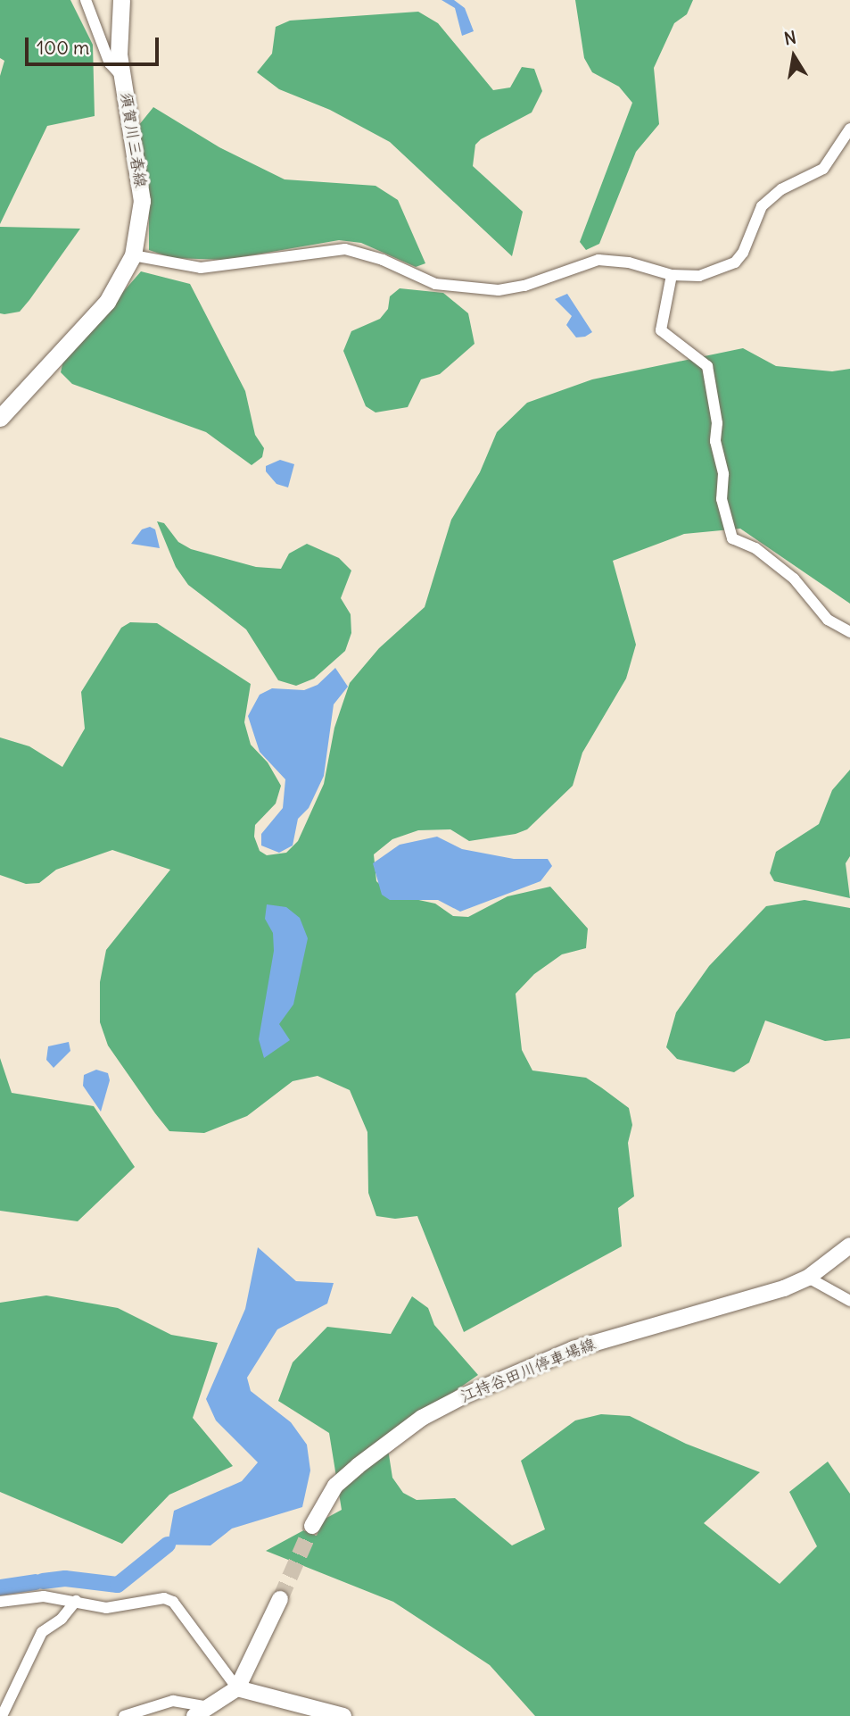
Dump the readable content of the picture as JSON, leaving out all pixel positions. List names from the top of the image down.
{
  "streets": {
    "main road": ["須賀川三春線", "江持谷田川停車場線"]
  },
  "scale_bar": "100 m",
  "north": "top"
}
